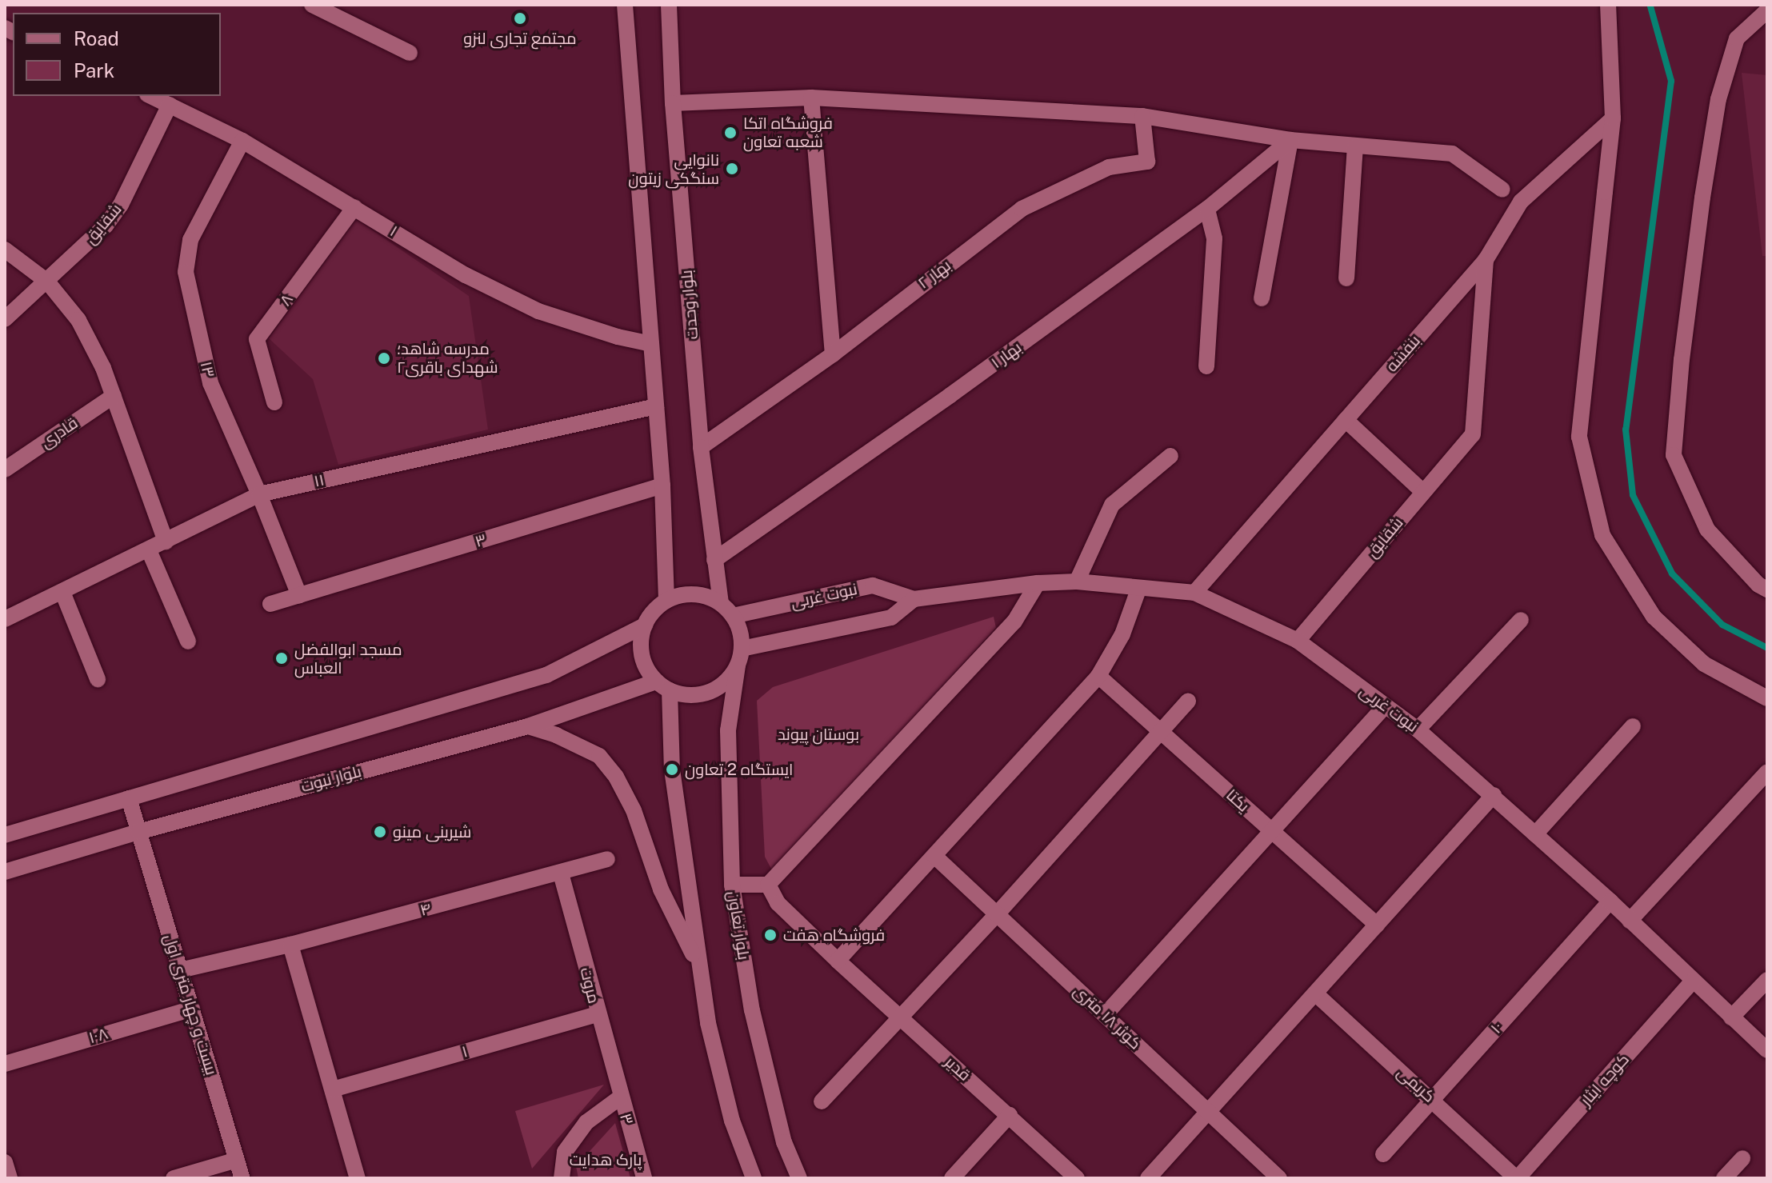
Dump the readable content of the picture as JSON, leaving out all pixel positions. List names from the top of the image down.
{
  "streets": {
    "street": [
      "شقایق",
      "۱",
      "بهار ۲",
      "۸",
      "بلوار وحدت",
      "بنفشه",
      "بهار ۱",
      "۱۳",
      "قادری",
      "۱۱",
      "۳",
      "نبوت غربی",
      "بلوار نبوت",
      "یکتا",
      "۴",
      "بلوار تعاون",
      "مروت",
      "بیست و چهار متری اول",
      "کوثر ۱۸ متری",
      "۱۰",
      "۱۰۸",
      "قدیر",
      "کوچه ایثار",
      "کریمی"
    ]
  },
  "crossings": [
    ["شقایق", "۱"],
    ["شقایق", "بنفشه"],
    ["شقایق", "نبوت غربی"],
    ["۱", "۸"],
    ["۱", "۱۳"],
    ["۱", "مروت"],
    ["بهار ۲", "بلوار وحدت"],
    ["بلوار وحدت", "بهار ۱"],
    ["بلوار وحدت", "نبوت غربی"],
    ["بلوار وحدت", "بلوار نبوت"],
    ["بلوار وحدت", "بلوار تعاون"],
    ["بنفشه", "نبوت غربی"],
    ["۱۳", "۱۱"],
    ["۱۳", "۳"],
    ["۳", "مروت"],
    ["نبوت غربی", "بلوار نبوت"],
    ["نبوت غربی", "بلوار تعاون"],
    ["نبوت غربی", "۱۰"],
    ["نبوت غربی", "کوچه ایثار"],
    ["بلوار نبوت", "بلوار تعاون"],
    ["بلوار نبوت", "بیست و چهار متری اول"],
    ["۴", "مروت"],
    ["۴", "بیست و چهار متری اول"],
    ["بیست و چهار متری اول", "۱۰۸"],
    ["۱۰", "کریمی"],
    ["کوچه ایثار", "کریمی"]
  ],
  "parks": ["بوستان پیوند", "پارک‌ هدایت"],
  "places": [
    "مجتمع تجاری لنزو",
    "فروشگاه اتکا شعبه تعاون",
    "نانوایی سنگکی زیتون",
    "مدرسه شاهد؛ شهدای باقری۲",
    "مسجد ابوالفضل العباس",
    "ایستگاه 2 تعاون",
    "شیرینی مینو",
    "فروشگاه هفت"
  ],
  "legend": ["Road", "Park"]
}
